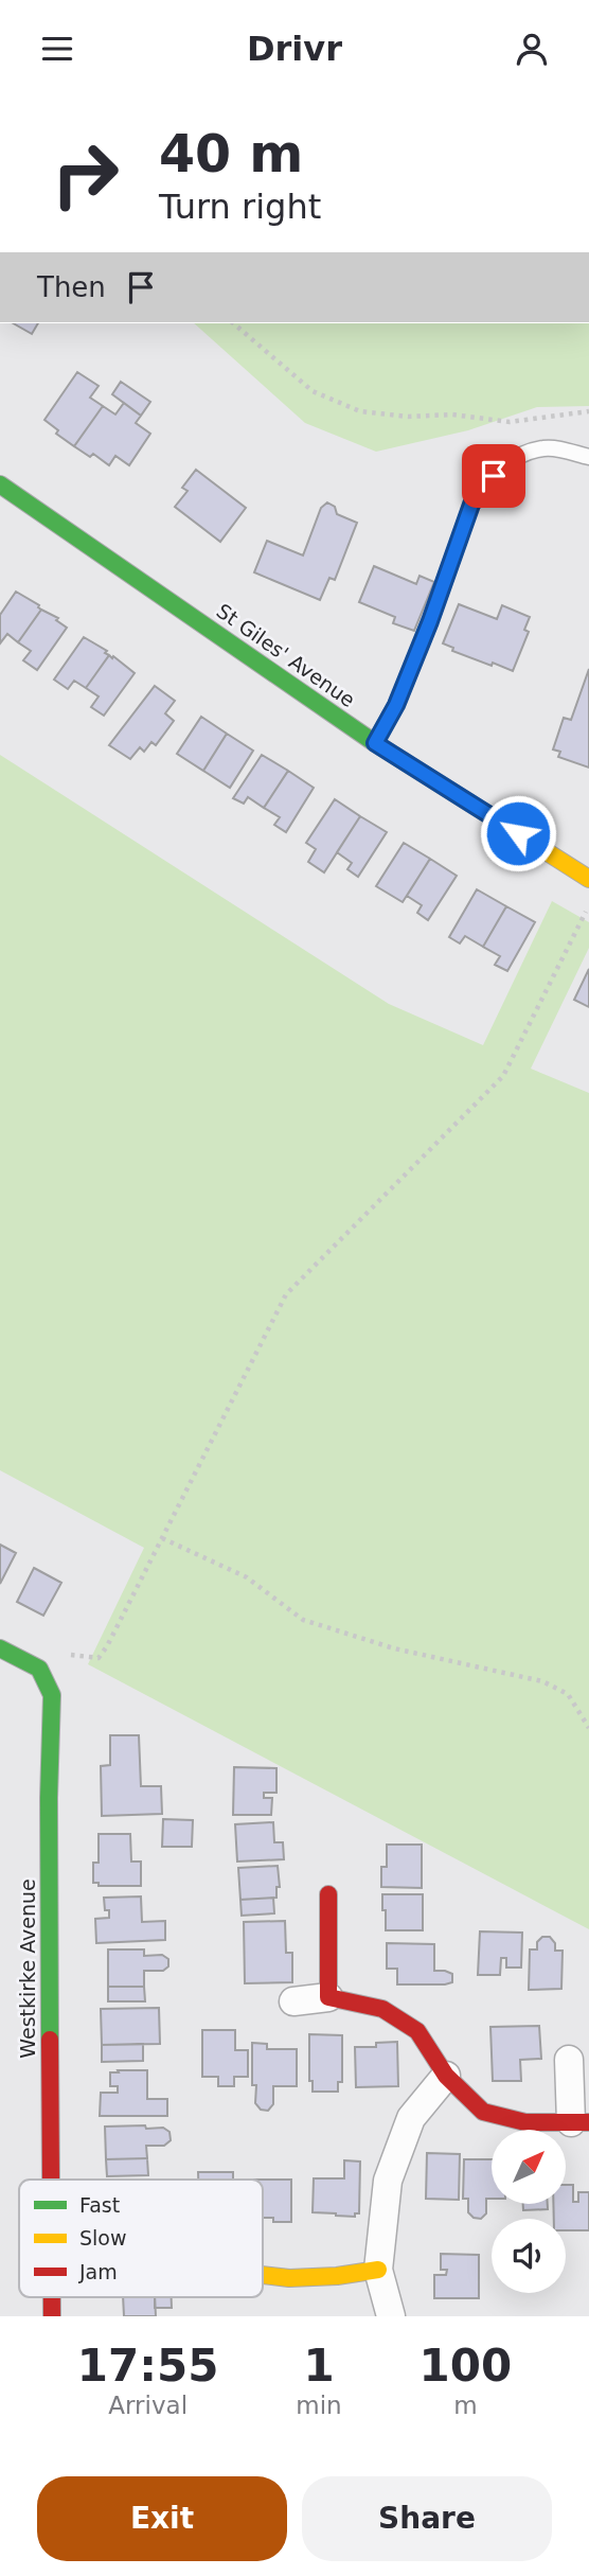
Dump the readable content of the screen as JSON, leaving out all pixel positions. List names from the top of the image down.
{
  "streets": {
    "street": ["St Giles' Avenue", "Westkirke Avenue"]
  },
  "legend": ["Fast", "Slow", "Jam"],
  "north": "top right",
  "page": {
    "header": "Drivr",
    "turn": ["40 m", "Turn right"],
    "then": "Then",
    "eta": [
      "17:55",
      "Arrival",
      "1",
      "min",
      "100",
      "m"
    ],
    "buttons": ["Exit", "Share"]
  }
}
